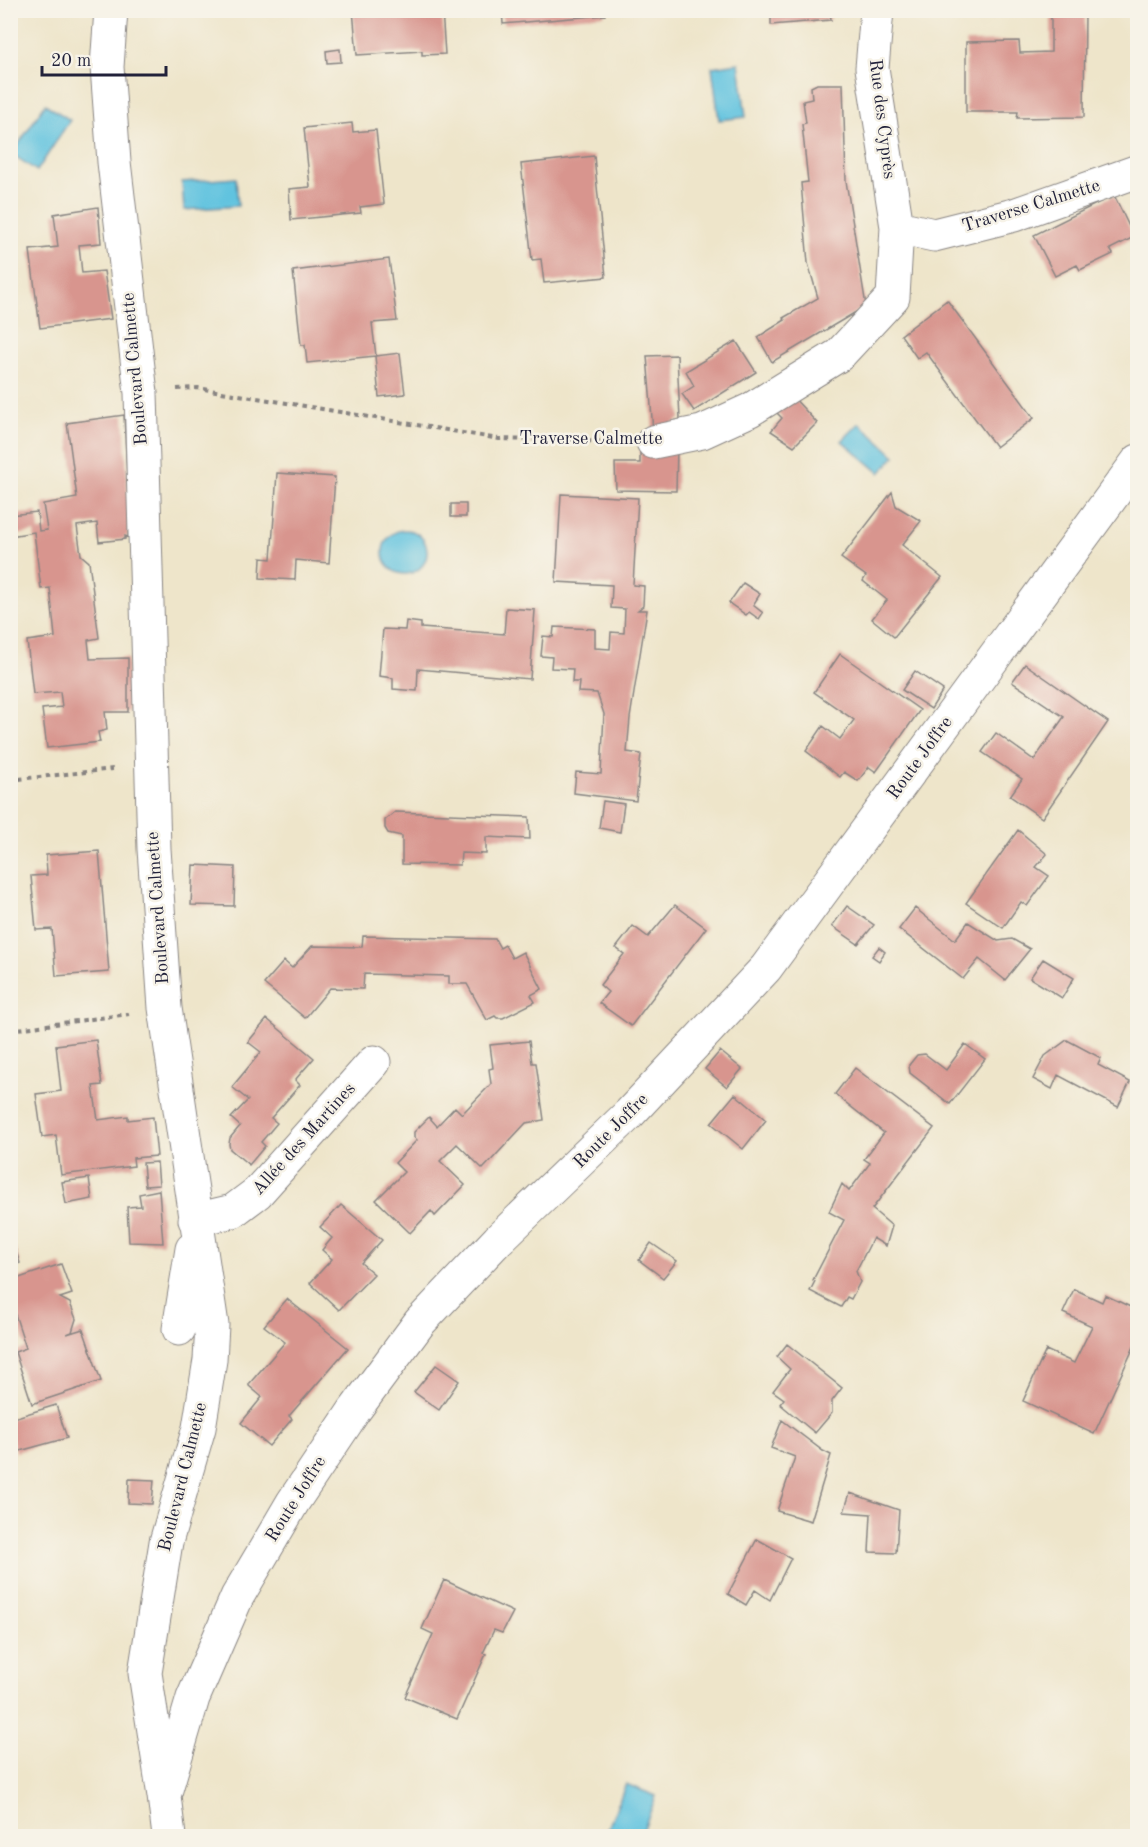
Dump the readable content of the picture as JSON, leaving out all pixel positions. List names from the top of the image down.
{
  "streets": {
    "street": [
      "Rue des Cyprès",
      "Traverse Calmette",
      "Boulevard Calmette",
      "Route Joffre",
      "Allée des Martines"
    ]
  },
  "crossings": [
    ["Rue des Cyprès", "Traverse Calmette"],
    ["Traverse Calmette", "Boulevard Calmette"],
    ["Boulevard Calmette", "Route Joffre"],
    ["Boulevard Calmette", "Allée des Martines"]
  ],
  "scale_bar": "20 m"
}
